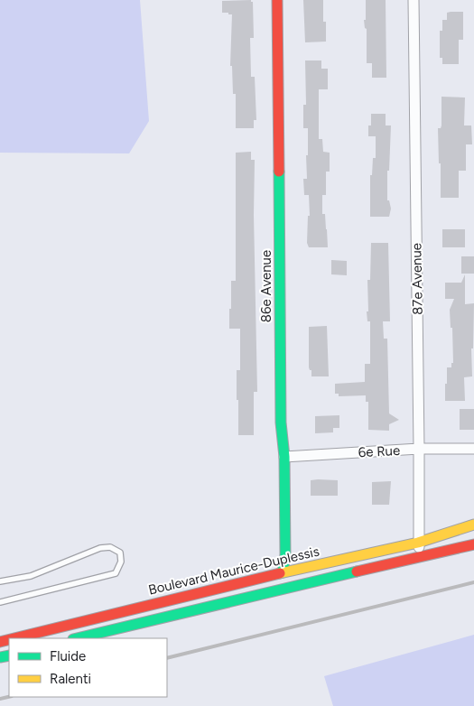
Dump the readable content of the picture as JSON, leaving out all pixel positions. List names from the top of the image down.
{
  "streets": {
    "street": [
      "87e Avenue",
      "86e Avenue",
      "6e Rue",
      "Boulevard Maurice-Duplessis"
    ]
  },
  "crossings": [
    ["87e Avenue", "6e Rue"],
    ["87e Avenue", "Boulevard Maurice-Duplessis"],
    ["86e Avenue", "6e Rue"],
    ["86e Avenue", "Boulevard Maurice-Duplessis"]
  ],
  "legend": ["Fluide", "Ralenti"]
}
